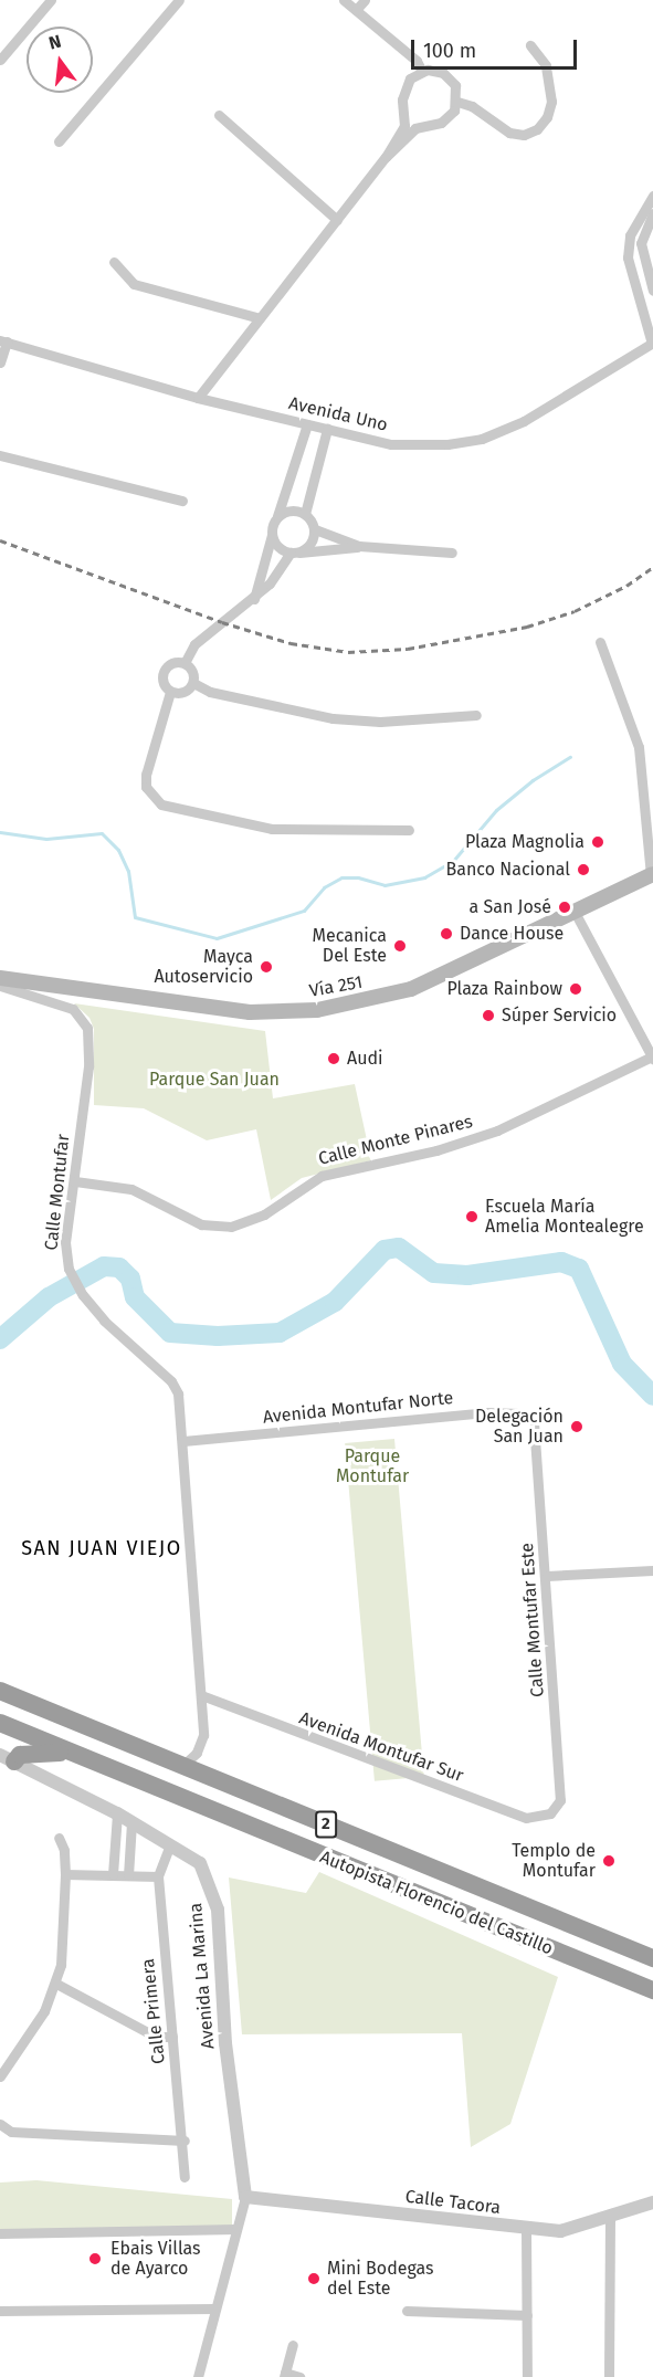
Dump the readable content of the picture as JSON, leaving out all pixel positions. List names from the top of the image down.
{
  "streets": {
    "highway": ["2", "Autopista Florencio del Castillo"],
    "main road": ["Vía 251"],
    "street": [
      "Avenida Uno",
      "Calle Monte Pinares",
      "Calle Montufar",
      "Avenida Montufar Norte",
      "Calle Montufar Este",
      "Avenida Montufar Sur",
      "Avenida La Marina",
      "Calle Primera",
      "Calle Tacora"
    ]
  },
  "crossings": [
    ["Calle Monte Pinares", "Calle Montufar"],
    ["Calle Montufar", "Avenida Montufar Norte"],
    ["Calle Montufar", "Avenida Montufar Sur"],
    ["Calle Montufar", "Autopista Florencio del Castillo"],
    ["Avenida Montufar Norte", "Calle Montufar Este"],
    ["Calle Montufar Este", "Avenida Montufar Sur"],
    ["Avenida La Marina", "Calle Primera"],
    ["Avenida La Marina", "Calle Tacora"]
  ],
  "districts": ["SAN JUAN VIEJO"],
  "parks": ["Parque San Juan", "Parque Montufar"],
  "places": [
    "Plaza Magnolia",
    "Banco Nacional",
    "a San José",
    "Dance House",
    "Mecanica Del Este",
    "Mayca Autoservicio",
    "Plaza Rainbow",
    "Súper Servicio",
    "Audi",
    "Escuela María Amelia Montealegre",
    "Delegación San Juan",
    "Templo de Montufar",
    "Ebais Villas de Ayarco",
    "Mini Bodegas del Este"
  ],
  "scale_bar": "100 m",
  "north": "top"
}
